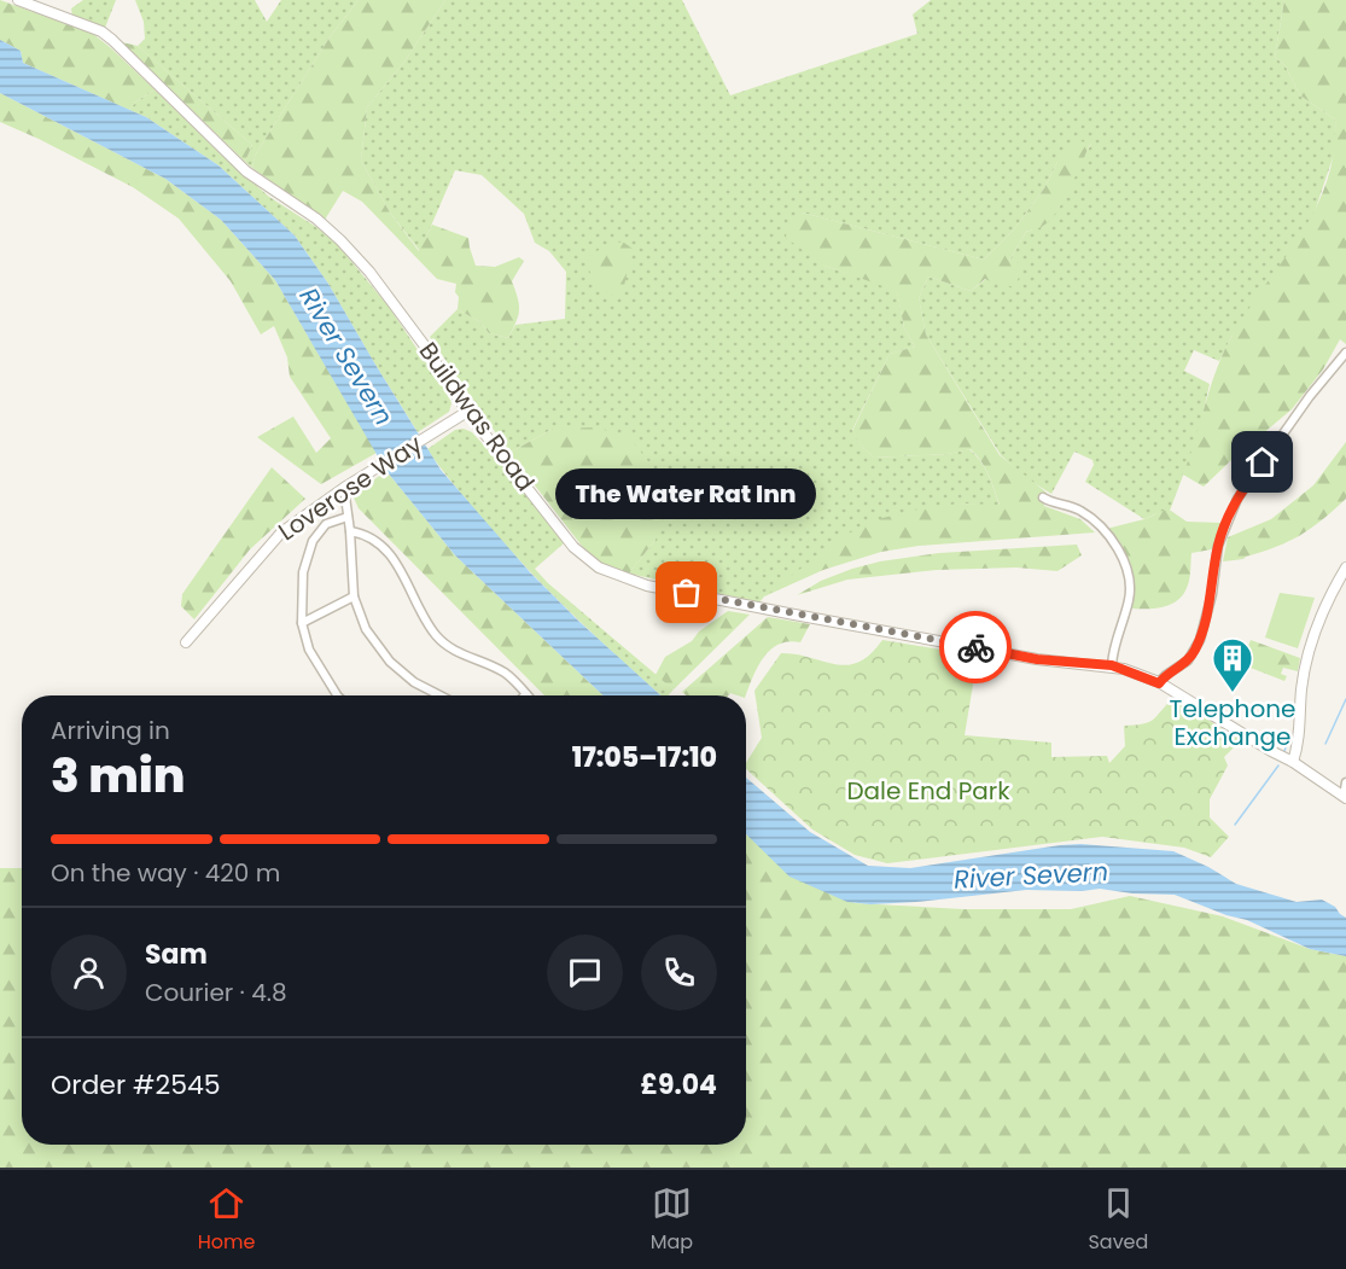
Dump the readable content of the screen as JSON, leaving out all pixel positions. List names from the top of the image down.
{
  "streets": {
    "street": ["Buildwas Road", "Loverose Way"]
  },
  "crossings": [
    ["Buildwas Road", "Loverose Way"]
  ],
  "water": ["River Severn"],
  "parks": ["Dale End Park"],
  "places": {
    "other": ["The Water Rat Inn"],
    "building": ["Telephone Exchange"]
  },
  "page": {
    "bubble": "The Water Rat Inn",
    "heading": ["3 min", "Arriving in", "17:05–17:10"],
    "panel": [
      "Sam",
      "Courier · 4.8",
      "Order #2545",
      "£9.04"
    ],
    "bar": "On the way · 420 m",
    "tabs": ["Home", "Map", "Saved"]
  }
}
